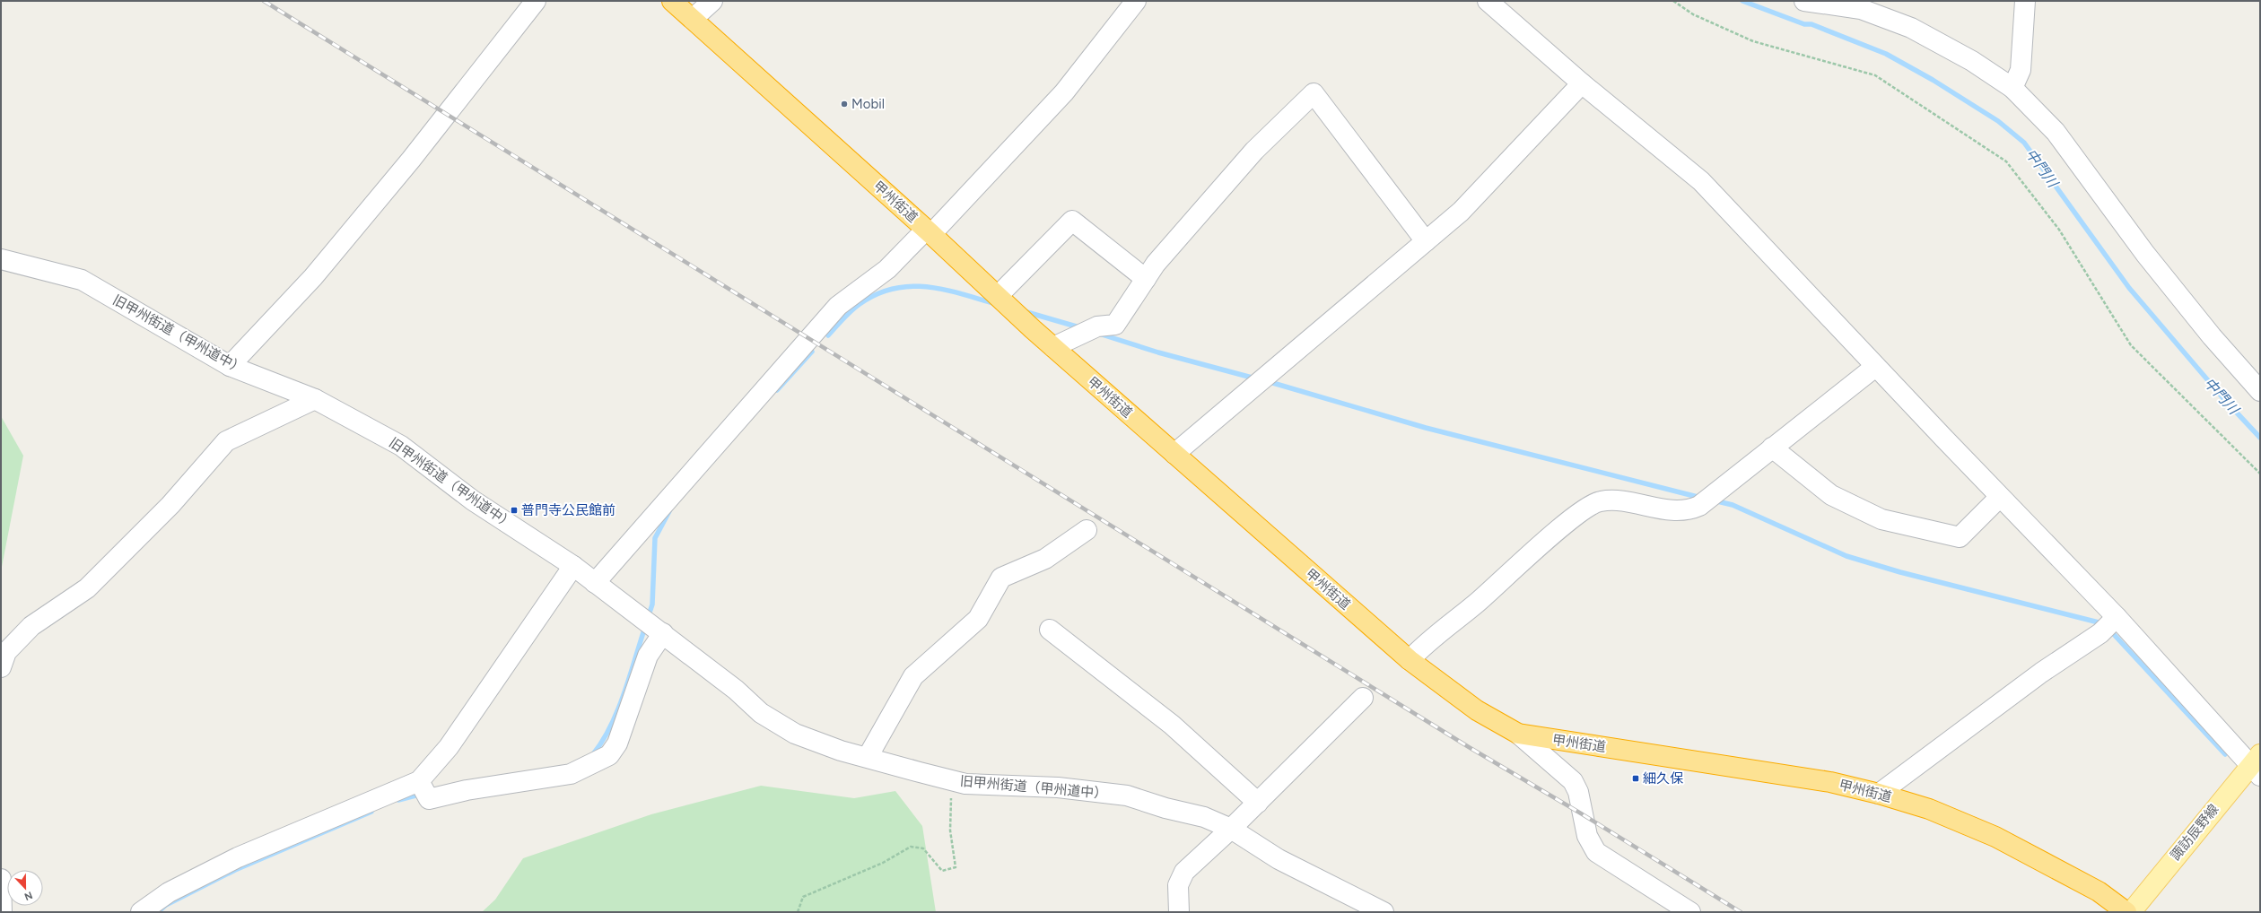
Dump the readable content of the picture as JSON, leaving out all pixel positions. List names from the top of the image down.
{
  "streets": {
    "highway": ["甲州街道"],
    "main road": ["諏訪辰野線"],
    "street": ["旧甲州街道（甲州道中）"]
  },
  "water": ["中門川"],
  "places": {
    "other": ["Mobil"],
    "transit": ["普門寺公民館前", "細久保"]
  },
  "north": "bottom"
}
